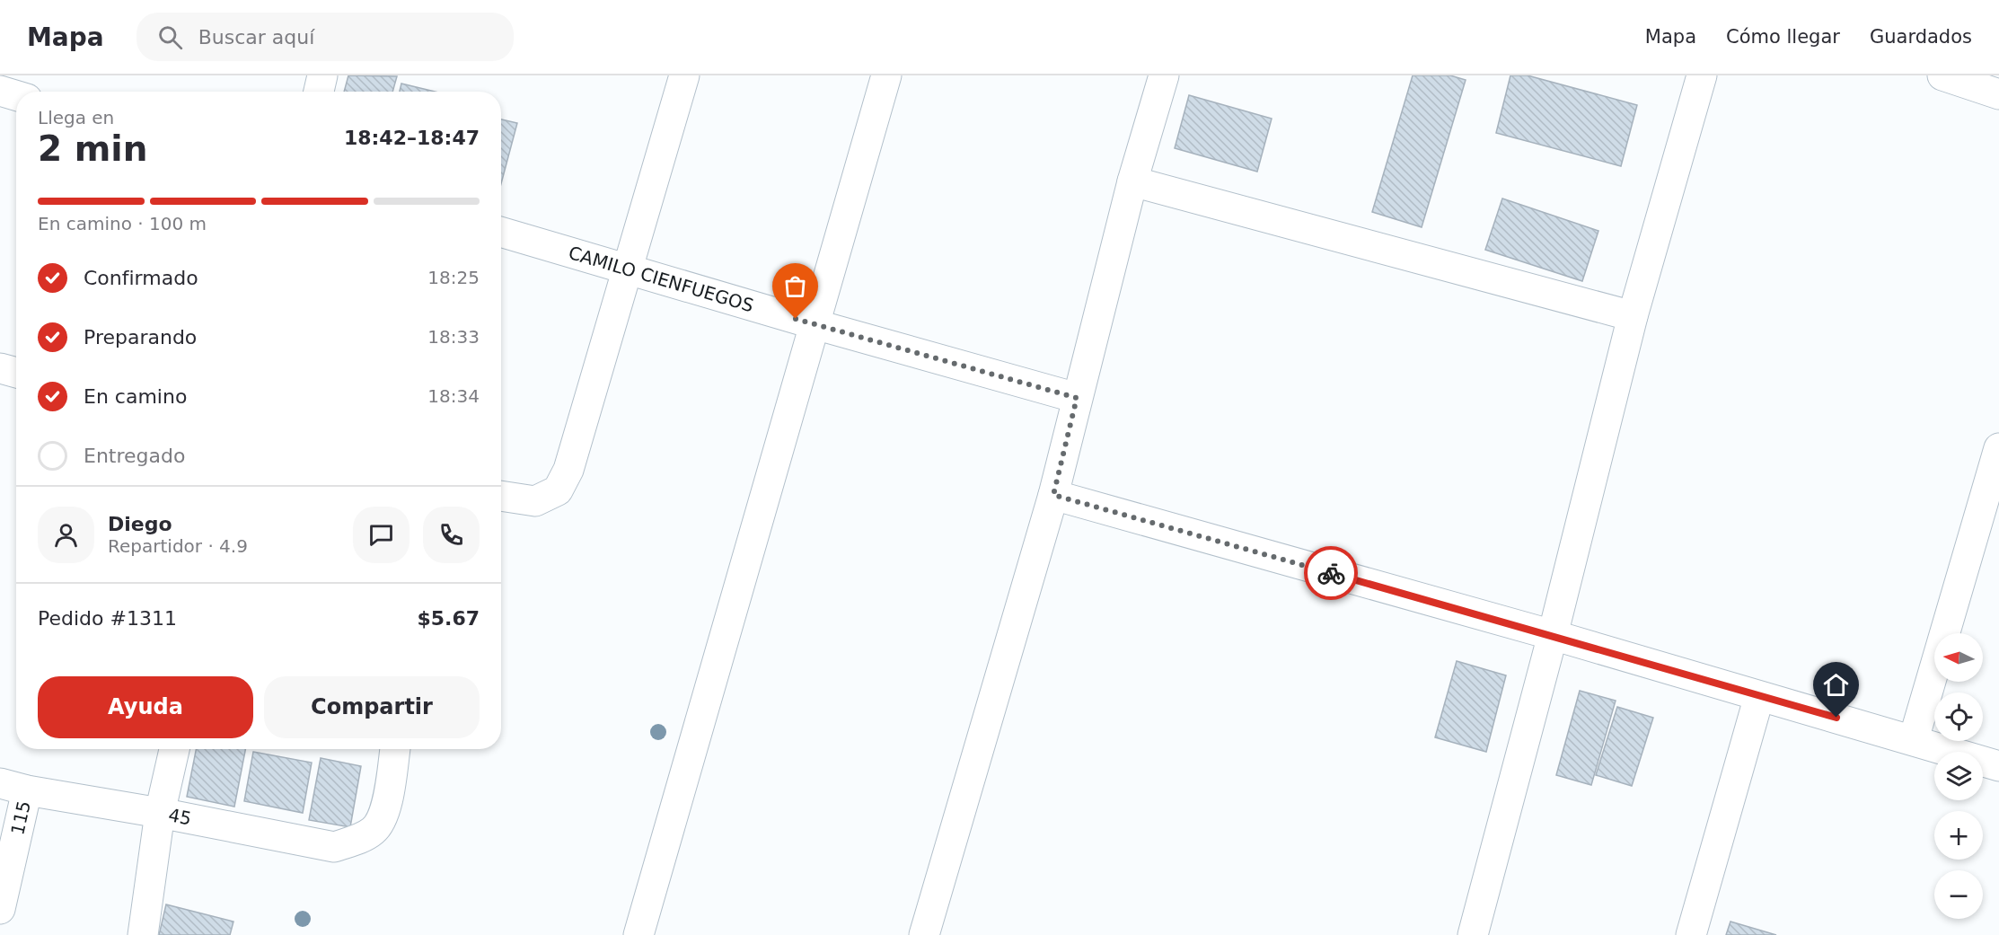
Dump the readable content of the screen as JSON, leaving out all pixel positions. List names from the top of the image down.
{
  "streets": {
    "street": ["CAMILO CIENFUEGOS", "45", "115"]
  },
  "crossings": [
    ["45", "115"]
  ],
  "north": "left",
  "page": {
    "header": "Mapa",
    "search": "Buscar aquí",
    "nav": ["Mapa", "Cómo llegar", "Guardados"],
    "heading": ["2 min", "Llega en", "18:42–18:47"],
    "panel": [
      "Diego",
      "Repartidor · 4.9",
      "Pedido #1311",
      "$5.67"
    ],
    "bar": "En camino · 100 m",
    "list": [
      ["Confirmado", "18:25"],
      ["Preparando", "18:33"],
      ["En camino", "18:34"],
      "Entregado"
    ],
    "map_buttons": ["+", "−"],
    "buttons": ["Ayuda", "Compartir"]
  }
}
